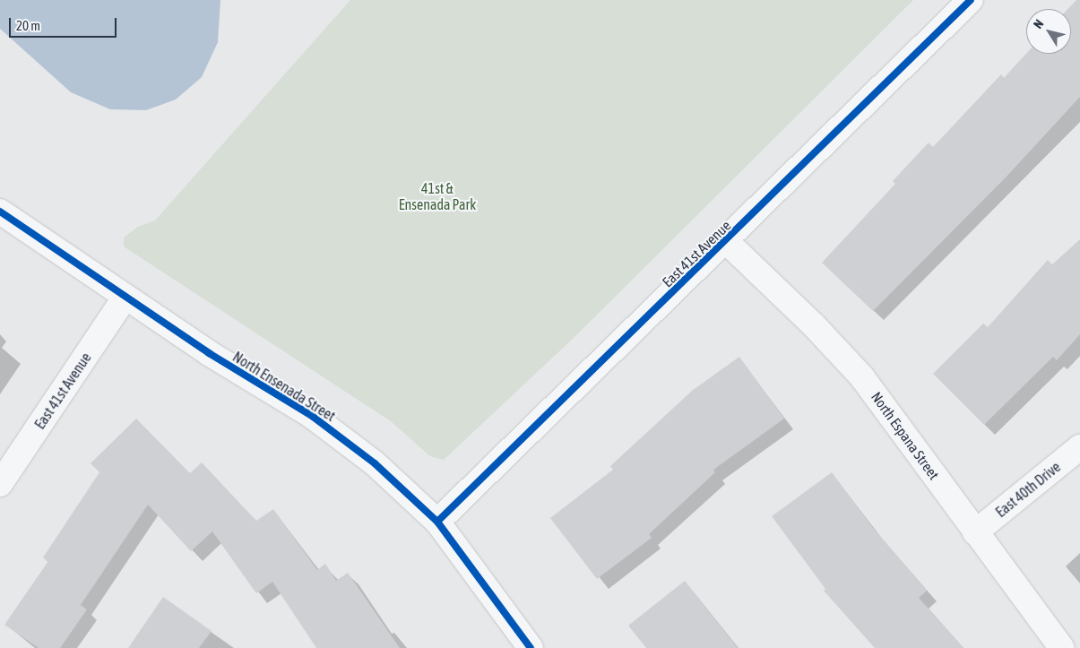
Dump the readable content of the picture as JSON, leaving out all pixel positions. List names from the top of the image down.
{
  "streets": {
    "street": [
      "East 41st Avenue",
      "North Ensenada Street",
      "North Espana Street",
      "East 40th Drive"
    ]
  },
  "crossings": [
    ["East 41st Avenue", "North Ensenada Street"],
    ["East 41st Avenue", "North Espana Street"],
    ["North Espana Street", "East 40th Drive"]
  ],
  "parks": ["41st & Ensenada Park"],
  "scale_bar": "20 m",
  "north": "top left"
}
